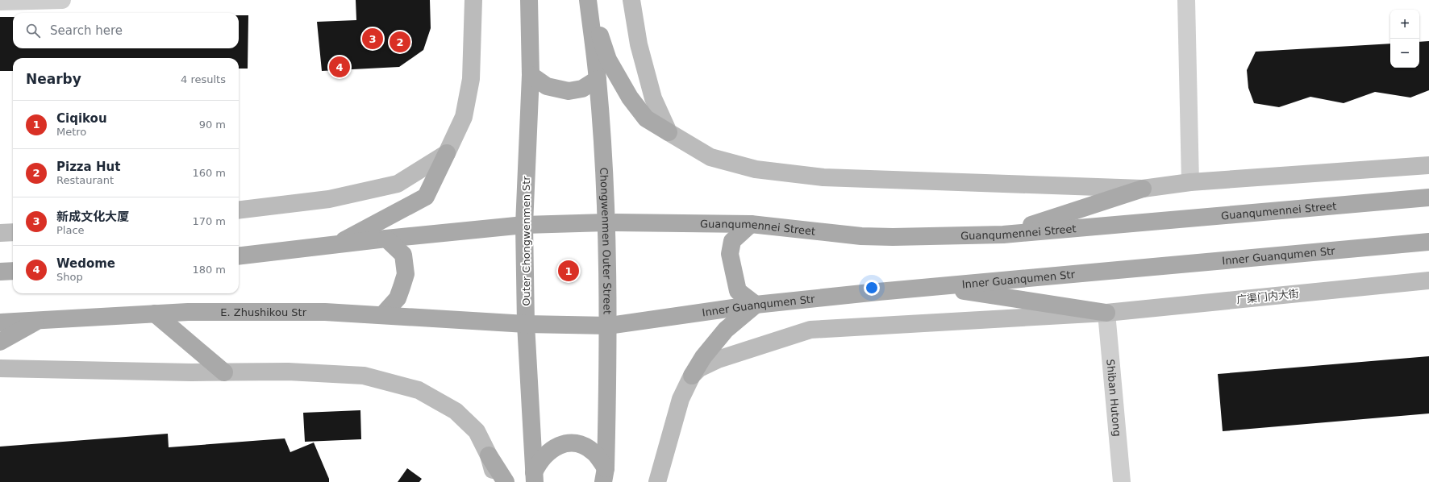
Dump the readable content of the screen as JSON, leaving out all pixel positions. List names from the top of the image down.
{
  "streets": {
    "main road": [
      "Guanqumennei Street",
      "Outer Chongwenmen Str",
      "Chongwenmen Outer Street",
      "Inner Guanqumen Str",
      "E. Zhushikou Str"
    ],
    "street": ["广渠门内大街", "Shiban Hutong"]
  },
  "crossings": [
    ["Guanqumennei Street", "Outer Chongwenmen Str"],
    ["Guanqumennei Street", "Chongwenmen Outer Street"],
    ["Outer Chongwenmen Str", "Inner Guanqumen Str"],
    ["Outer Chongwenmen Str", "E. Zhushikou Str"],
    ["Chongwenmen Outer Street", "Inner Guanqumen Str"],
    ["Inner Guanqumen Str", "E. Zhushikou Str"],
    ["广渠门内大街", "Shiban Hutong"]
  ],
  "page": {
    "map_buttons": ["+", "−"],
    "search": "Search here",
    "pins": [
      "3",
      "2",
      "4",
      "1"
    ],
    "heading": ["Nearby", "4 results"],
    "list": [
      {
        "mark": "1",
        "name": "Ciqikou",
        "note": "Metro",
        "value": "90 m"
      },
      {
        "mark": "2",
        "name": "Pizza Hut",
        "note": "Restaurant",
        "value": "160 m"
      },
      {
        "mark": "3",
        "name": "新成文化大厦",
        "note": "Place",
        "value": "170 m"
      },
      {
        "mark": "4",
        "name": "Wedome",
        "note": "Shop",
        "value": "180 m"
      }
    ]
  }
}
